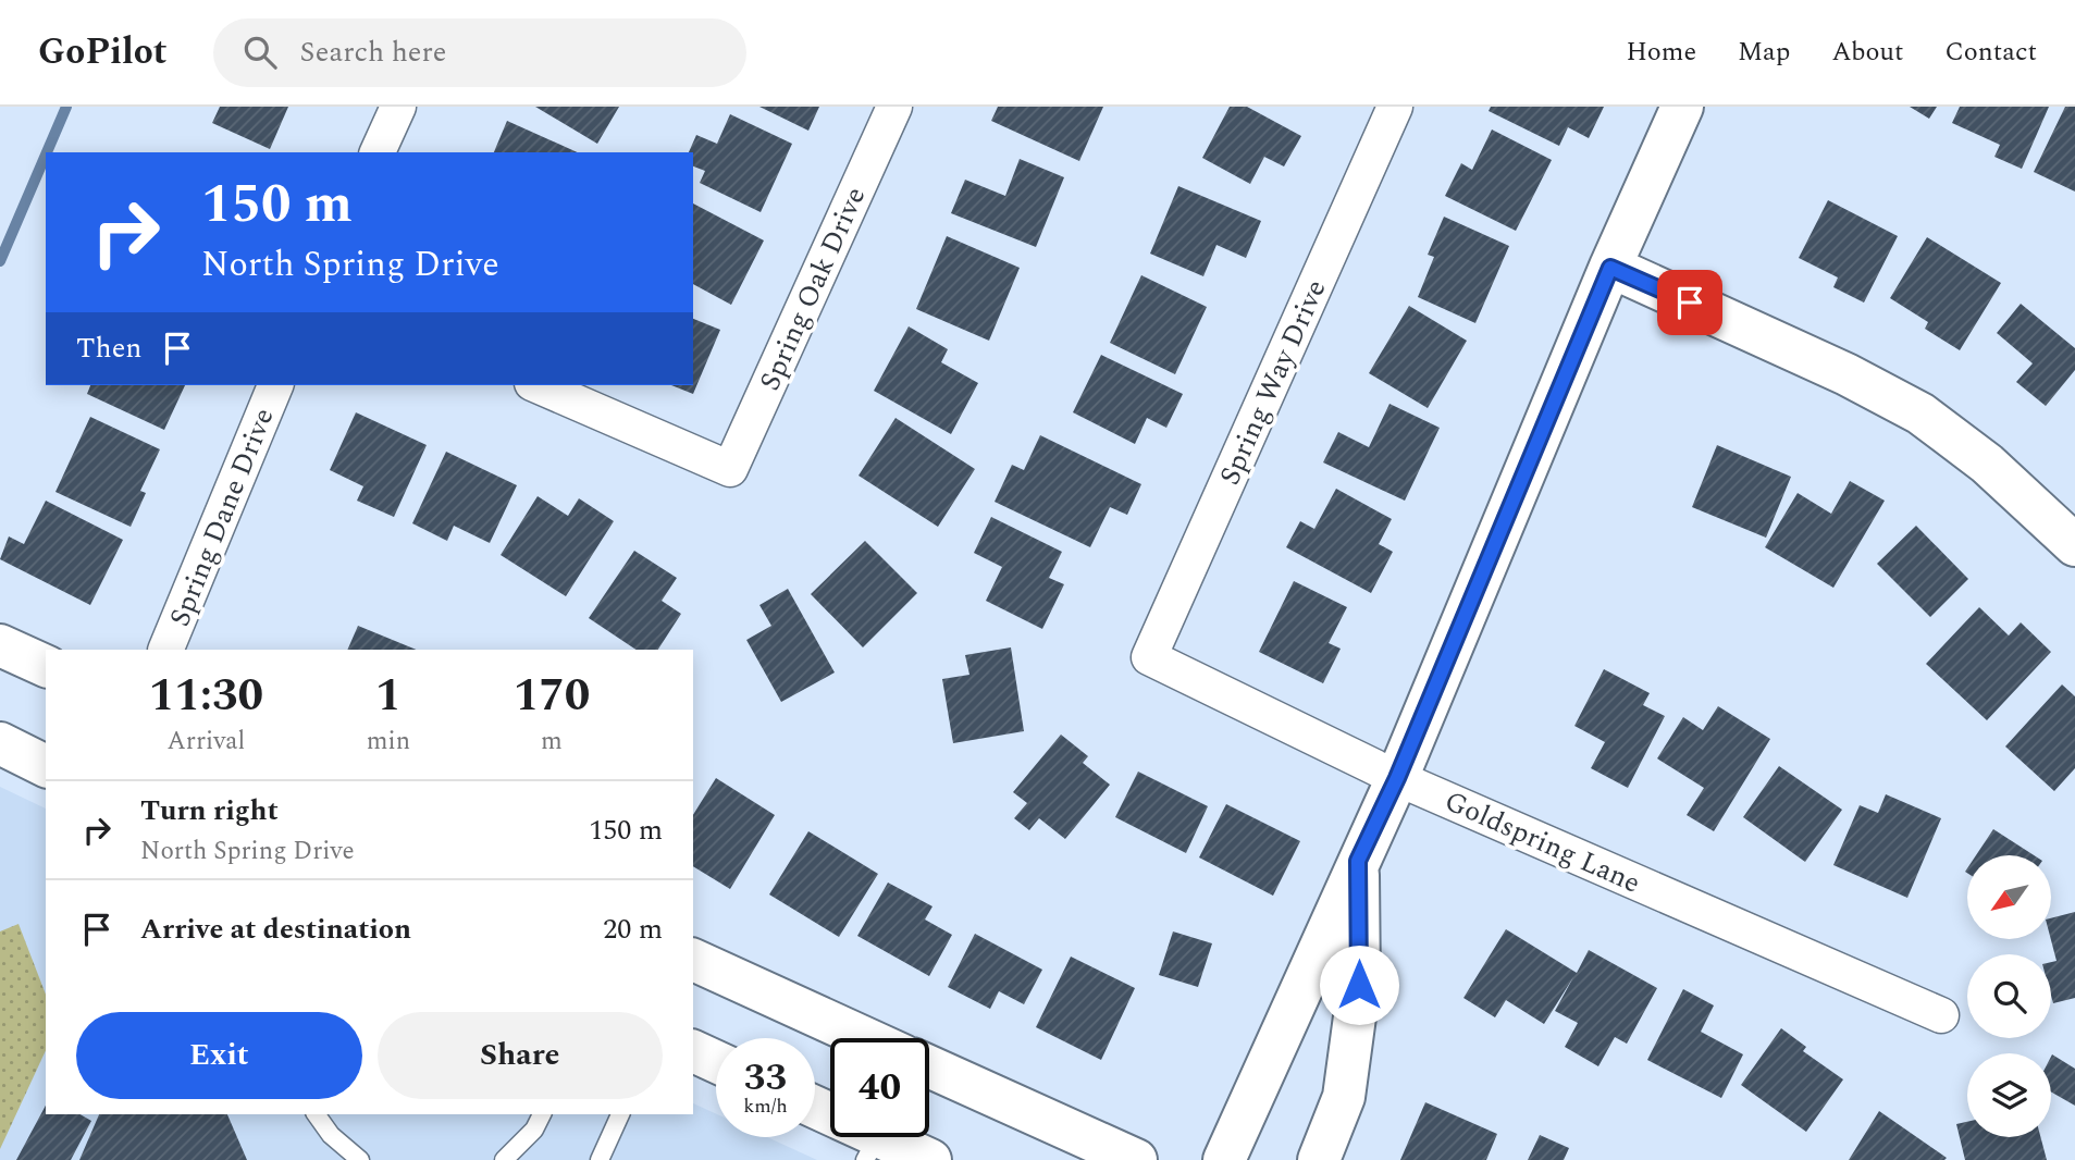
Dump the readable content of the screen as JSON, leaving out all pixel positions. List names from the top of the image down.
{
  "streets": {
    "street": [
      "Spring Oak Drive",
      "Spring Way Drive",
      "Spring Dane Drive",
      "Goldspring Lane"
    ]
  },
  "crossings": [
    ["Spring Way Drive", "Goldspring Lane"]
  ],
  "north": "bottom left",
  "page": {
    "header": "GoPilot",
    "search": "Search here",
    "nav": [
      "Home",
      "Map",
      "About",
      "Contact"
    ],
    "turn": ["150 m", "North Spring Drive"],
    "then": "Then",
    "eta": [
      "11:30",
      "Arrival",
      "1",
      "min",
      "170",
      "m"
    ],
    "list": [
      {
        "name": "Turn right",
        "note": "North Spring Drive",
        "value": "150 m"
      },
      {
        "name": "Arrive at destination",
        "value": "20 m"
      }
    ],
    "buttons": ["Exit", "Share"],
    "speed": "33 km/h",
    "limit": "40"
  }
}
